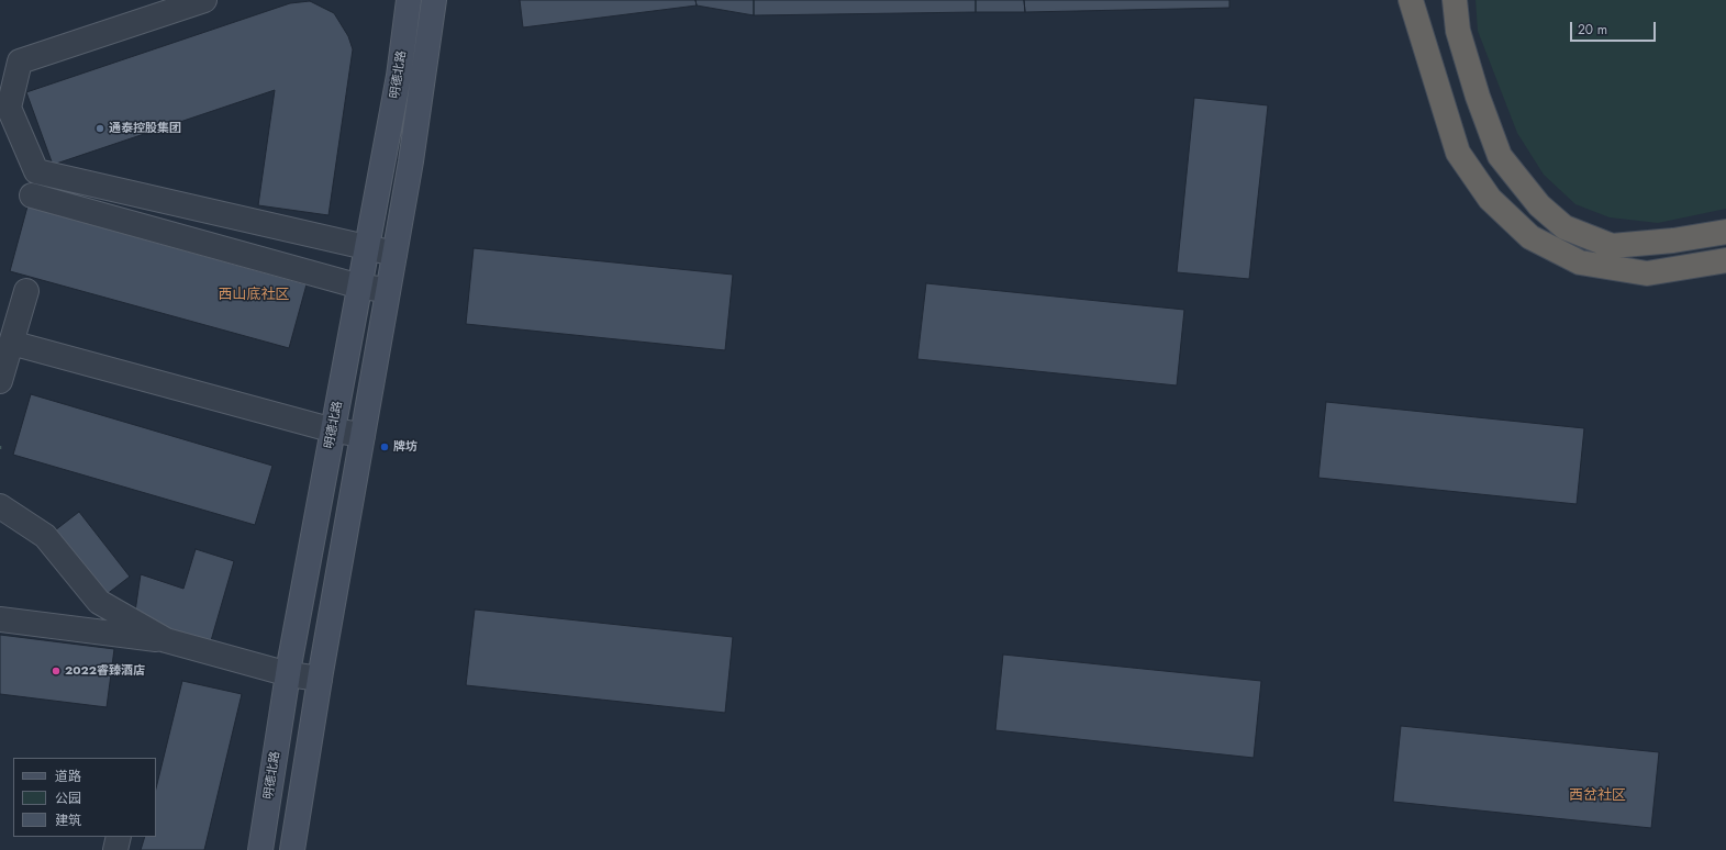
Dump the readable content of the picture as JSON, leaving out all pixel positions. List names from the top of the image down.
{
  "streets": {
    "main road": ["明德北路"]
  },
  "districts": ["西山底社区", "西岔社区"],
  "places": ["通泰控股集团", "牌坊", "2022睿臻酒店"],
  "legend": ["道路", "公园", "建筑"],
  "scale_bar": "20 m"
}
